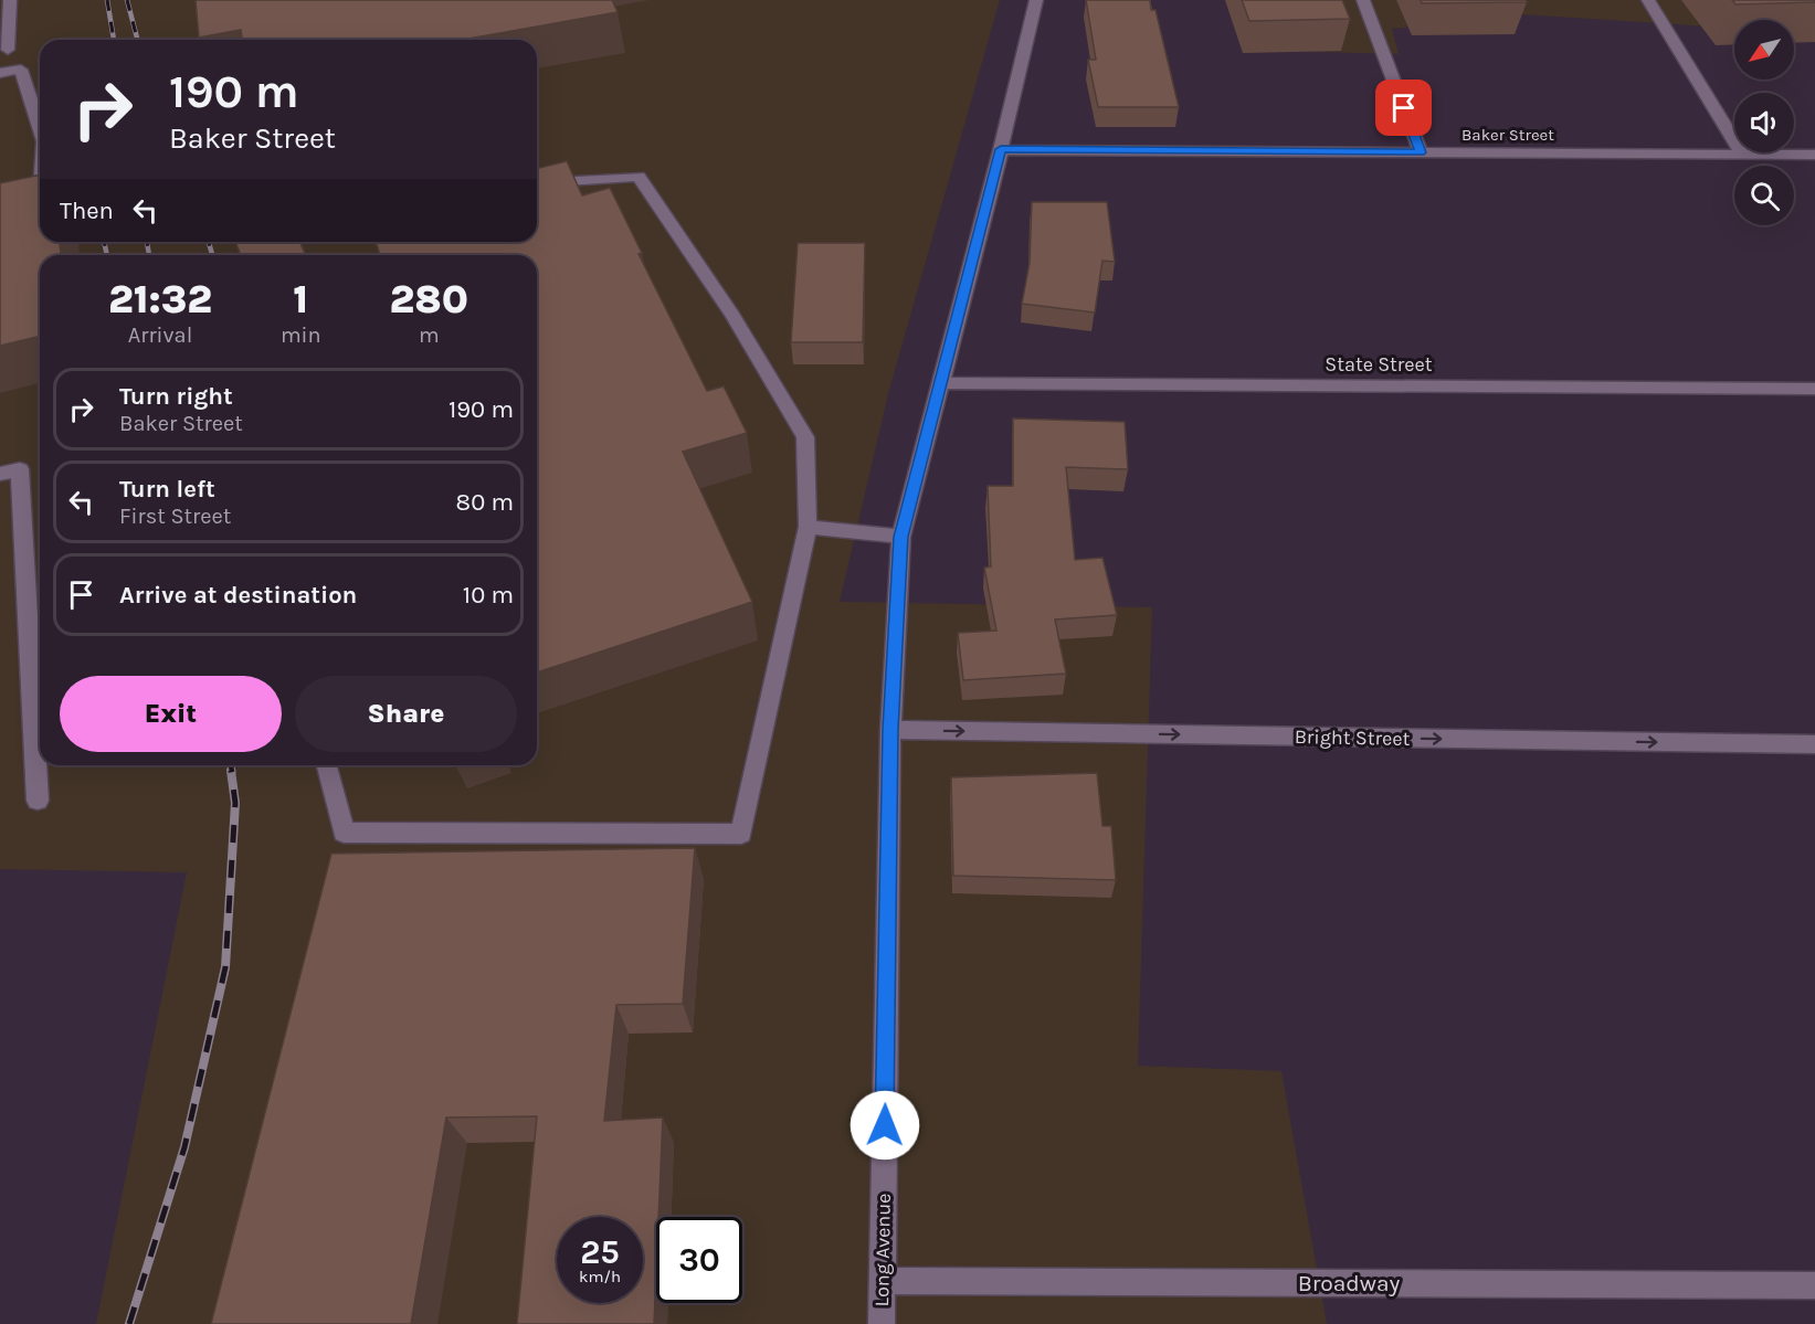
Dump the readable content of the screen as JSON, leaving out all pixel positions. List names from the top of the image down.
{
  "streets": {
    "street": [
      "Baker Street",
      "State Street",
      "Bright Street",
      "Long Avenue",
      "Broadway"
    ]
  },
  "crossings": [
    ["Baker Street", "Long Avenue"],
    ["State Street", "Long Avenue"],
    ["Bright Street", "Long Avenue"],
    ["Long Avenue", "Broadway"]
  ],
  "one_way": ["Bright Street"],
  "north": "bottom left",
  "page": {
    "turn": ["190 m", "Baker Street"],
    "then": "Then",
    "eta": [
      "21:32",
      "Arrival",
      "1",
      "min",
      "280",
      "m"
    ],
    "list": [
      {
        "name": "Turn right",
        "note": "Baker Street",
        "value": "190 m"
      },
      {
        "name": "Turn left",
        "note": "First Street",
        "value": "80 m"
      },
      {
        "name": "Arrive at destination",
        "value": "10 m"
      }
    ],
    "buttons": ["Exit", "Share"],
    "speed": "25 km/h",
    "limit": "30"
  }
}
